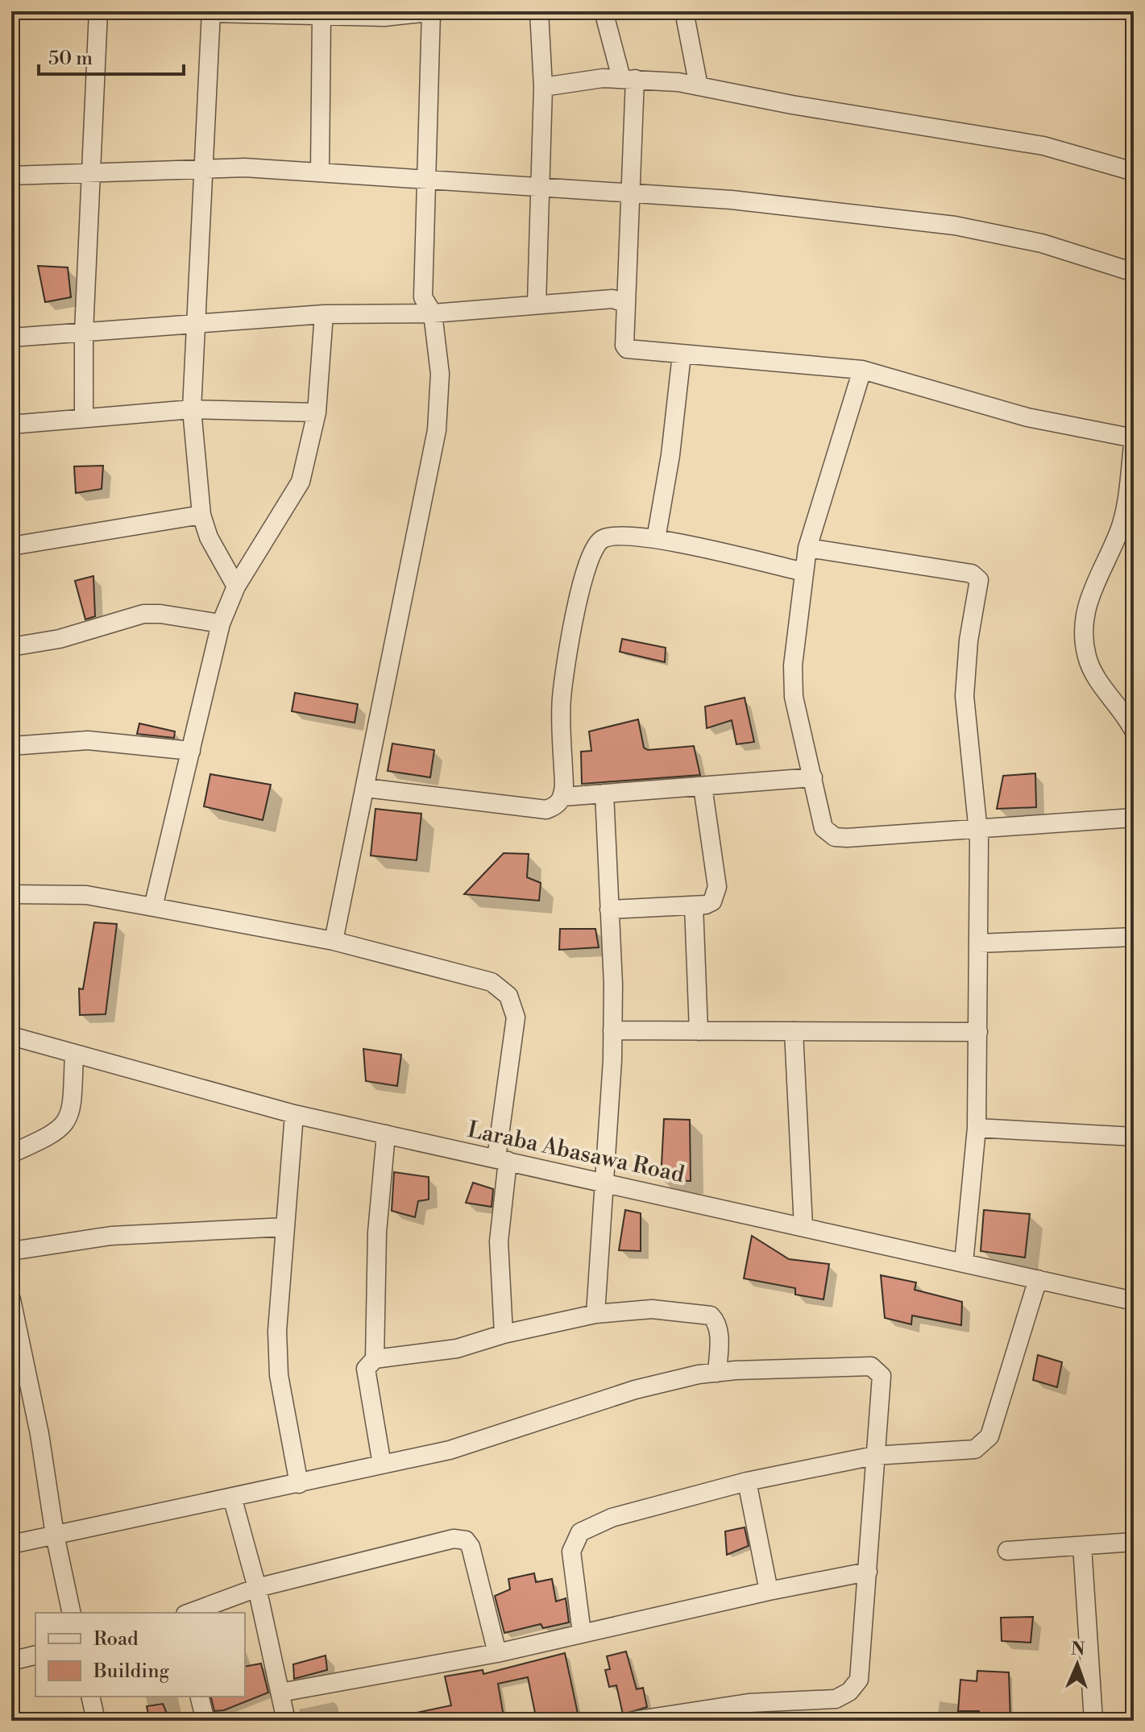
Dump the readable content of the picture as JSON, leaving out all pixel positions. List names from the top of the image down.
{
  "streets": {
    "street": ["Laraba Abasawa Road"]
  },
  "legend": ["Road", "Building"],
  "scale_bar": "50 m",
  "north": "top"
}
